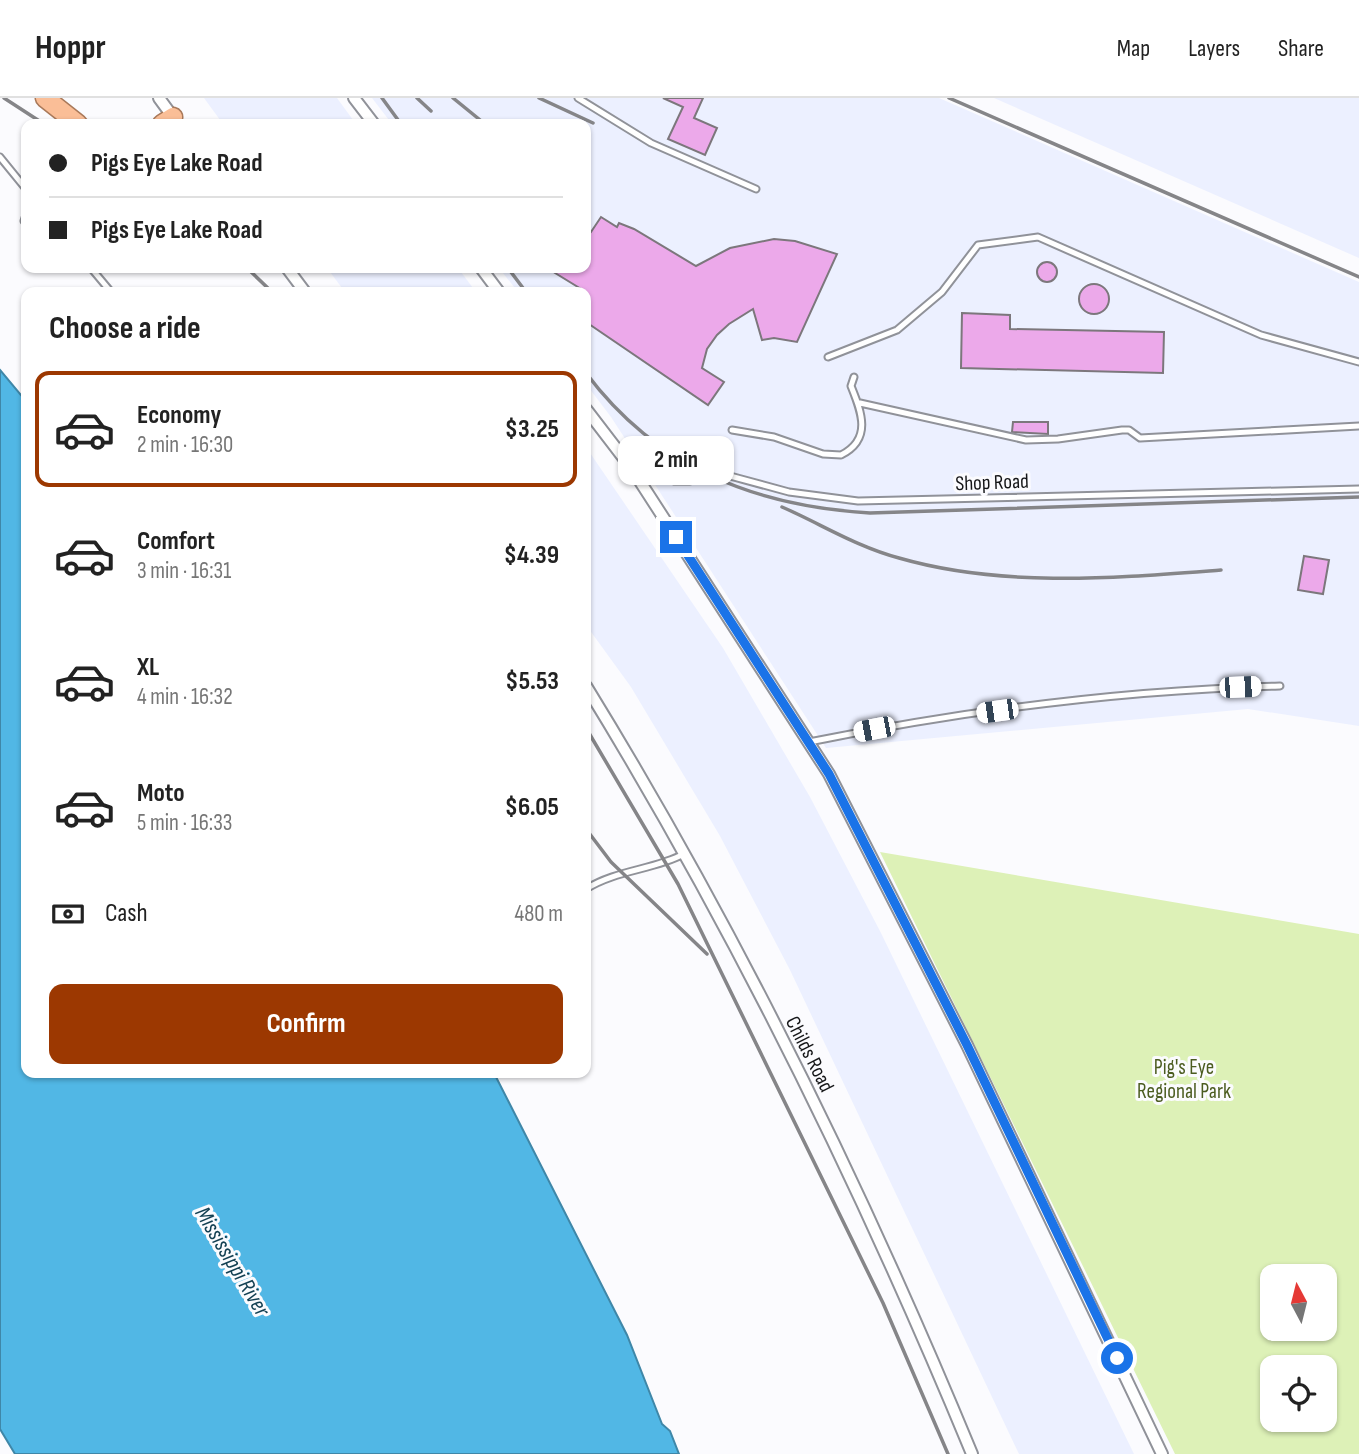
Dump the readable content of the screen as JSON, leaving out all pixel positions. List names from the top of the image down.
{
  "streets": {
    "street": ["Childs Road"],
    "lane": ["Shop Road"]
  },
  "water": ["Mississippi River"],
  "parks": ["Pig's Eye Regional Park"],
  "north": "top",
  "page": {
    "header": "Hoppr",
    "nav": ["Map", "Layers", "Share"],
    "banner": ["Pigs Eye Lake Road", "Pigs Eye Lake Road"],
    "heading": "Choose a ride",
    "list": [
      {
        "name": "Economy",
        "note": "2 min · 16:30",
        "value": "$3.25"
      },
      {
        "name": "Comfort",
        "note": "3 min · 16:31",
        "value": "$4.39"
      },
      {
        "name": "XL",
        "note": "4 min · 16:32",
        "value": "$5.53"
      },
      {
        "name": "Moto",
        "note": "5 min · 16:33",
        "value": "$6.05"
      }
    ],
    "bubble": "2 min",
    "pay": ["Cash", "480 m"],
    "buttons": "Confirm"
  }
}
